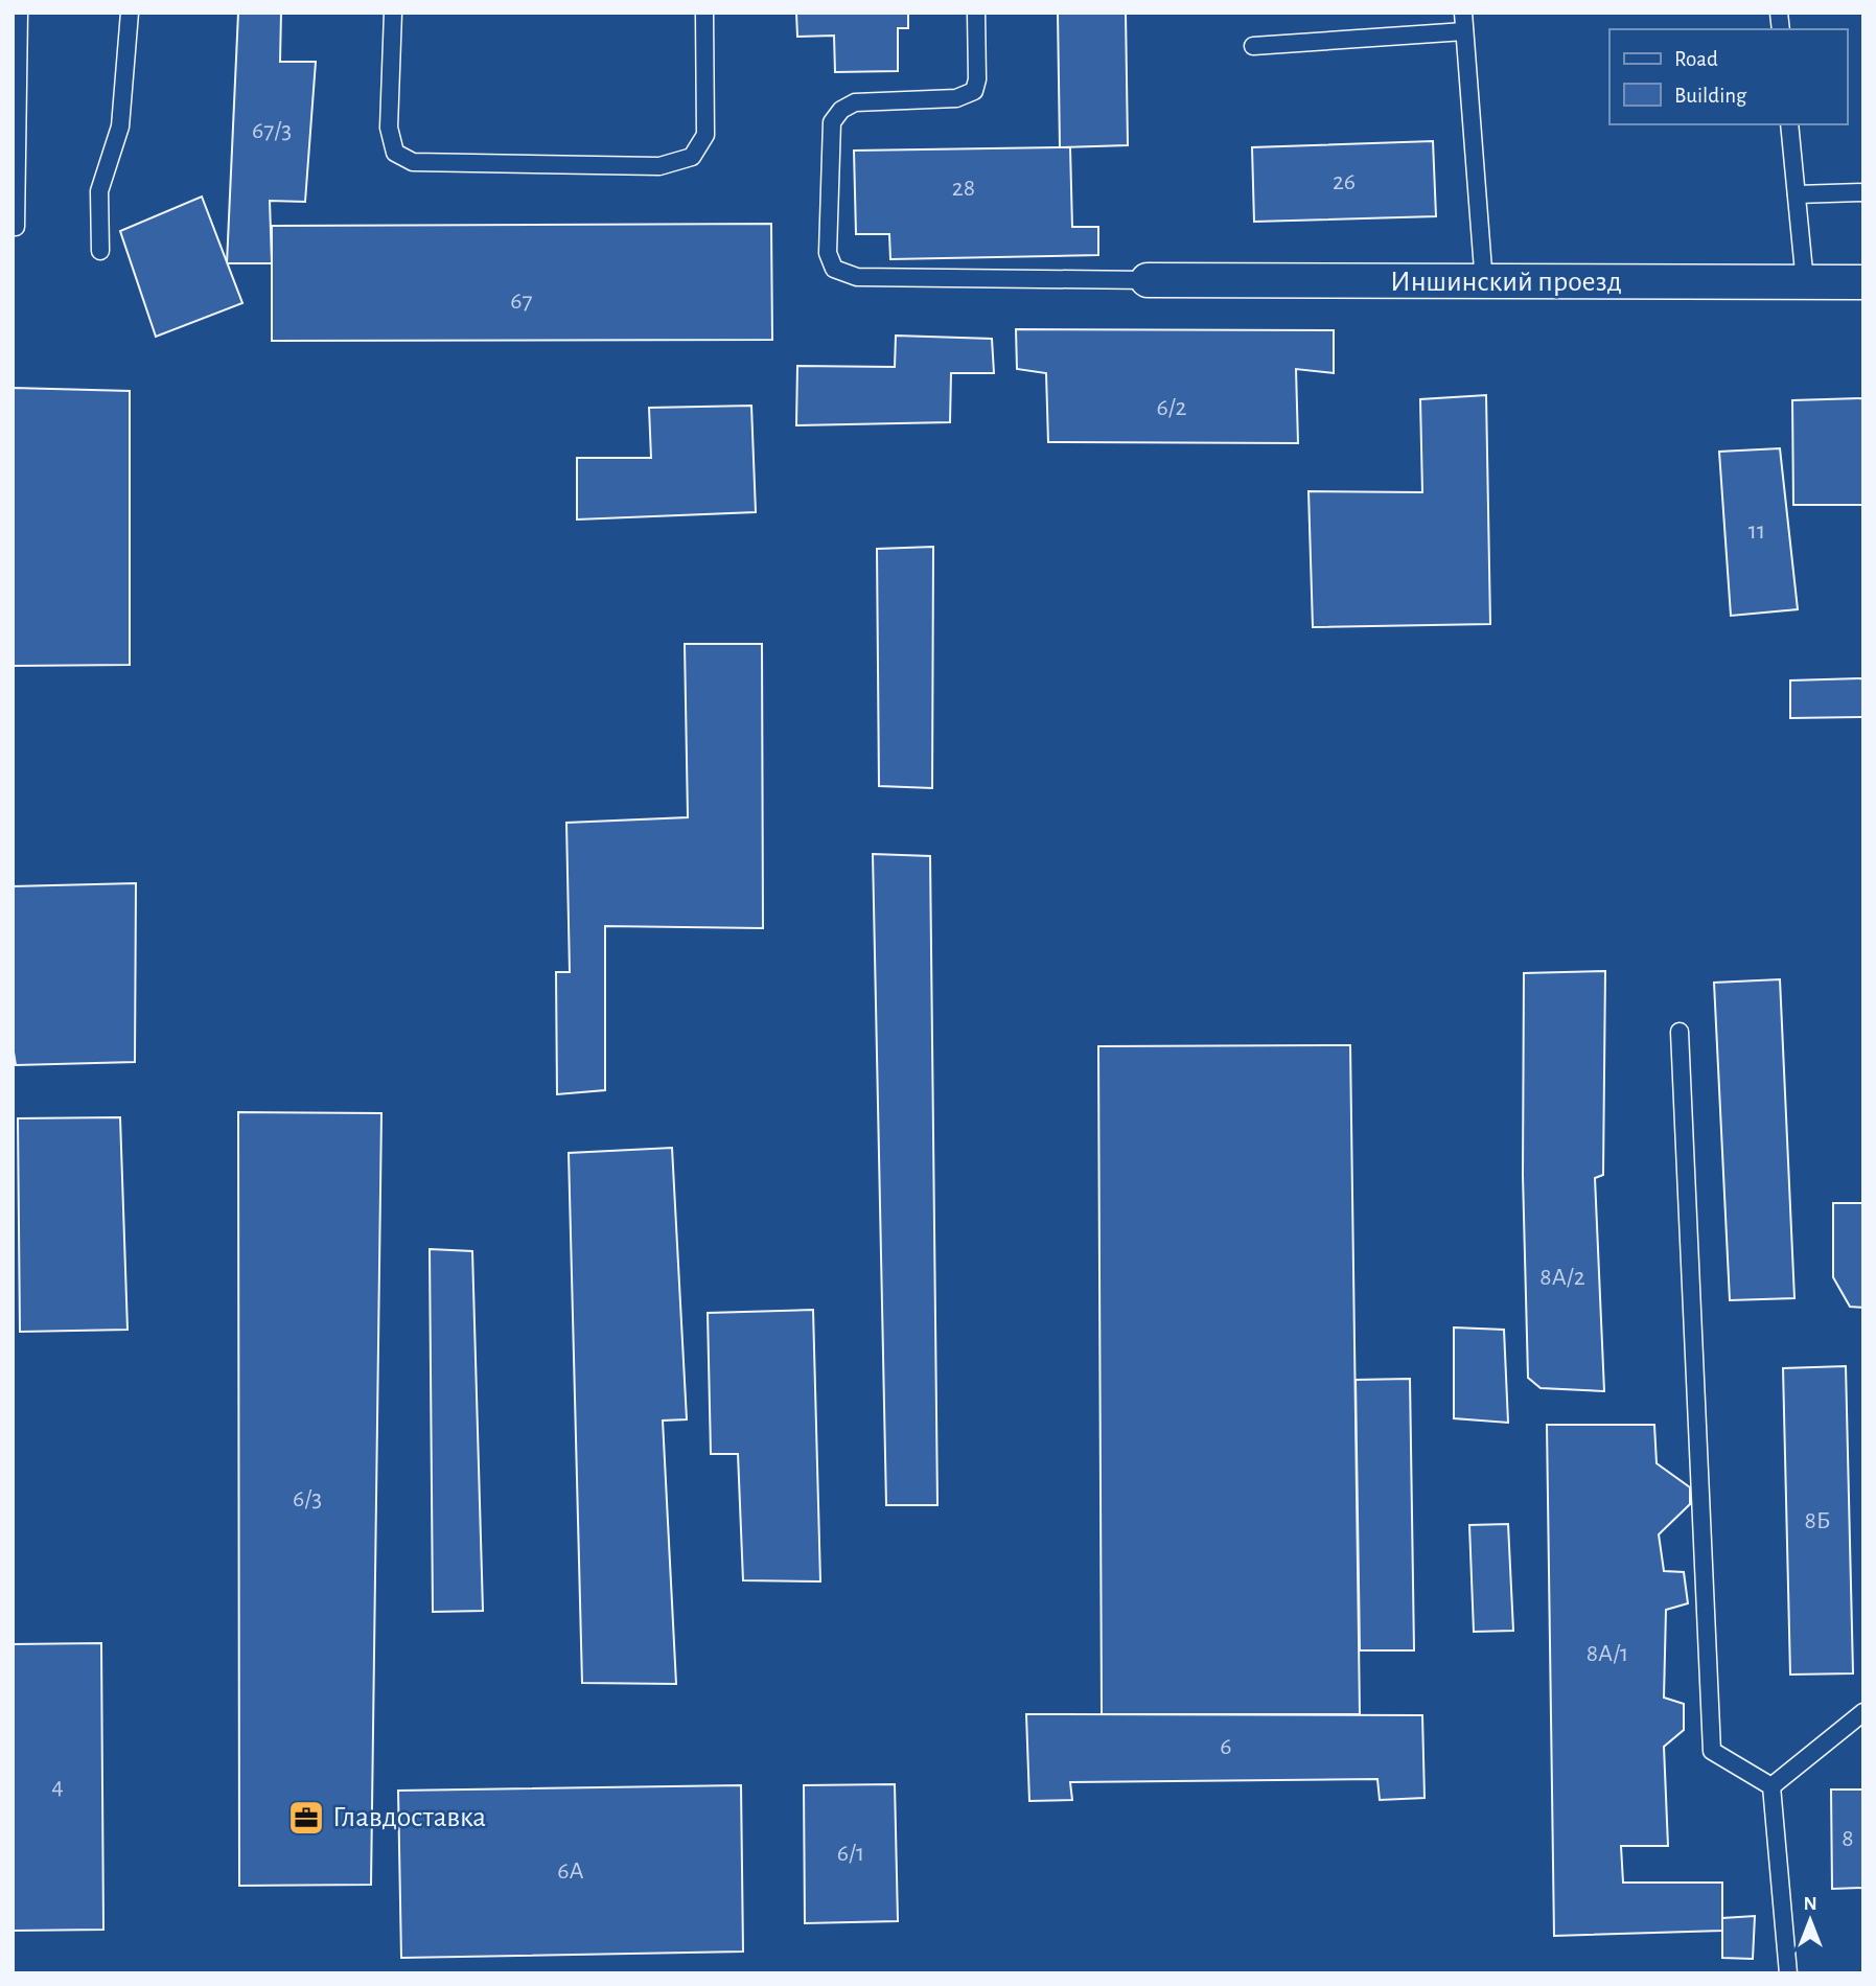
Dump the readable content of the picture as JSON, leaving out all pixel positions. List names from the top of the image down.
{
  "streets": {
    "street": ["Иншинский проезд"]
  },
  "places": {
    "office": ["Главдоставка"]
  },
  "house_numbers": [
    "67/3",
    "26",
    "28",
    "67",
    "6/2",
    "11",
    "8А/2",
    "6/3",
    "8Б",
    "8А/1",
    "6",
    "4",
    "8",
    "6/1",
    "6А"
  ],
  "legend": ["Road", "Building"],
  "north": "top"
}
